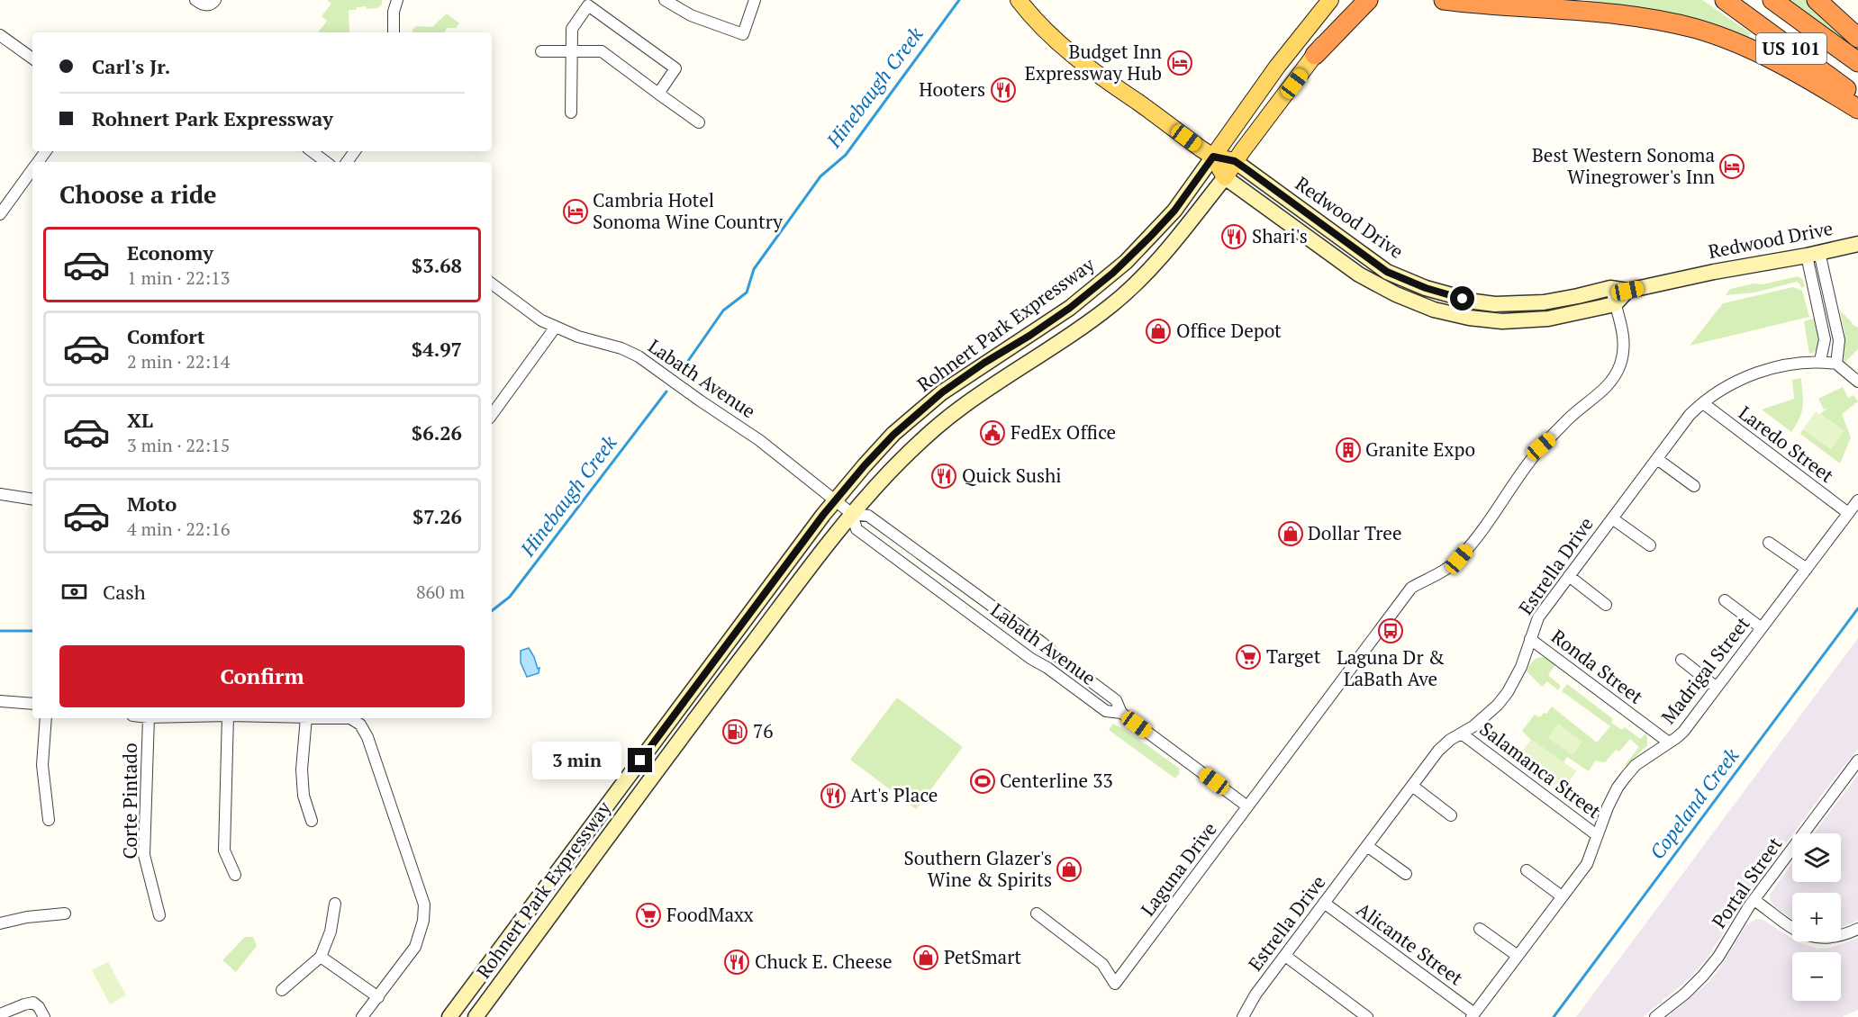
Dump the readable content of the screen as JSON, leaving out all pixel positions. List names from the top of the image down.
{
  "streets": {
    "highway": ["US 101"],
    "main road": ["Redwood Drive", "Rohnert Park Expressway"],
    "street": [
      "Labath Avenue",
      "Laredo Street",
      "Estrella Drive",
      "Ronda Street",
      "Madrigal Street",
      "Salamanca Street",
      "Corte Pintado",
      "Laguna Drive",
      "Portal Street",
      "Alicante Street"
    ]
  },
  "crossings": [
    ["Redwood Drive", "Rohnert Park Expressway"],
    ["Redwood Drive", "Laguna Drive"],
    ["Rohnert Park Expressway", "Labath Avenue"],
    ["Labath Avenue", "Laguna Drive"],
    ["Laredo Street", "Estrella Drive"],
    ["Laredo Street", "Madrigal Street"],
    ["Estrella Drive", "Ronda Street"],
    ["Estrella Drive", "Salamanca Street"],
    ["Estrella Drive", "Alicante Street"],
    ["Ronda Street", "Madrigal Street"],
    ["Madrigal Street", "Salamanca Street"],
    ["Madrigal Street", "Alicante Street"]
  ],
  "water": ["Hinebaugh Creek", "Copeland Creek"],
  "places": {
    "hotel": ["Budget Inn Expressway Hub", "Best Western Sonoma Winegrower's Inn", "Cambria Hotel Sonoma Wine Country"],
    "restaurant": [
      "Hooters",
      "Shari's",
      "Quick Sushi",
      "Art's Place",
      "Chuck E. Cheese"
    ],
    "shop": [
      "Office Depot",
      "Dollar Tree",
      "Southern Glazer's Wine & Spirits",
      "PetSmart"
    ],
    "public building": ["FedEx Office"],
    "building": ["Granite Expo"],
    "bus stop": ["Laguna Dr & LaBath Ave"],
    "supermarket": ["Target", "FoodMaxx"],
    "fuel station": ["76"],
    "sports": ["Centerline 33"]
  },
  "page": {
    "banner": ["Carl's Jr.", "Rohnert Park Expressway"],
    "heading": "Choose a ride",
    "list": [
      {
        "name": "Economy",
        "note": "1 min · 22:13",
        "value": "$3.68"
      },
      {
        "name": "Comfort",
        "note": "2 min · 22:14",
        "value": "$4.97"
      },
      {
        "name": "XL",
        "note": "3 min · 22:15",
        "value": "$6.26"
      },
      {
        "name": "Moto",
        "note": "4 min · 22:16",
        "value": "$7.26"
      }
    ],
    "pay": ["Cash", "860 m"],
    "buttons": "Confirm",
    "bubble": "3 min",
    "map_buttons": ["+", "−"]
  }
}
